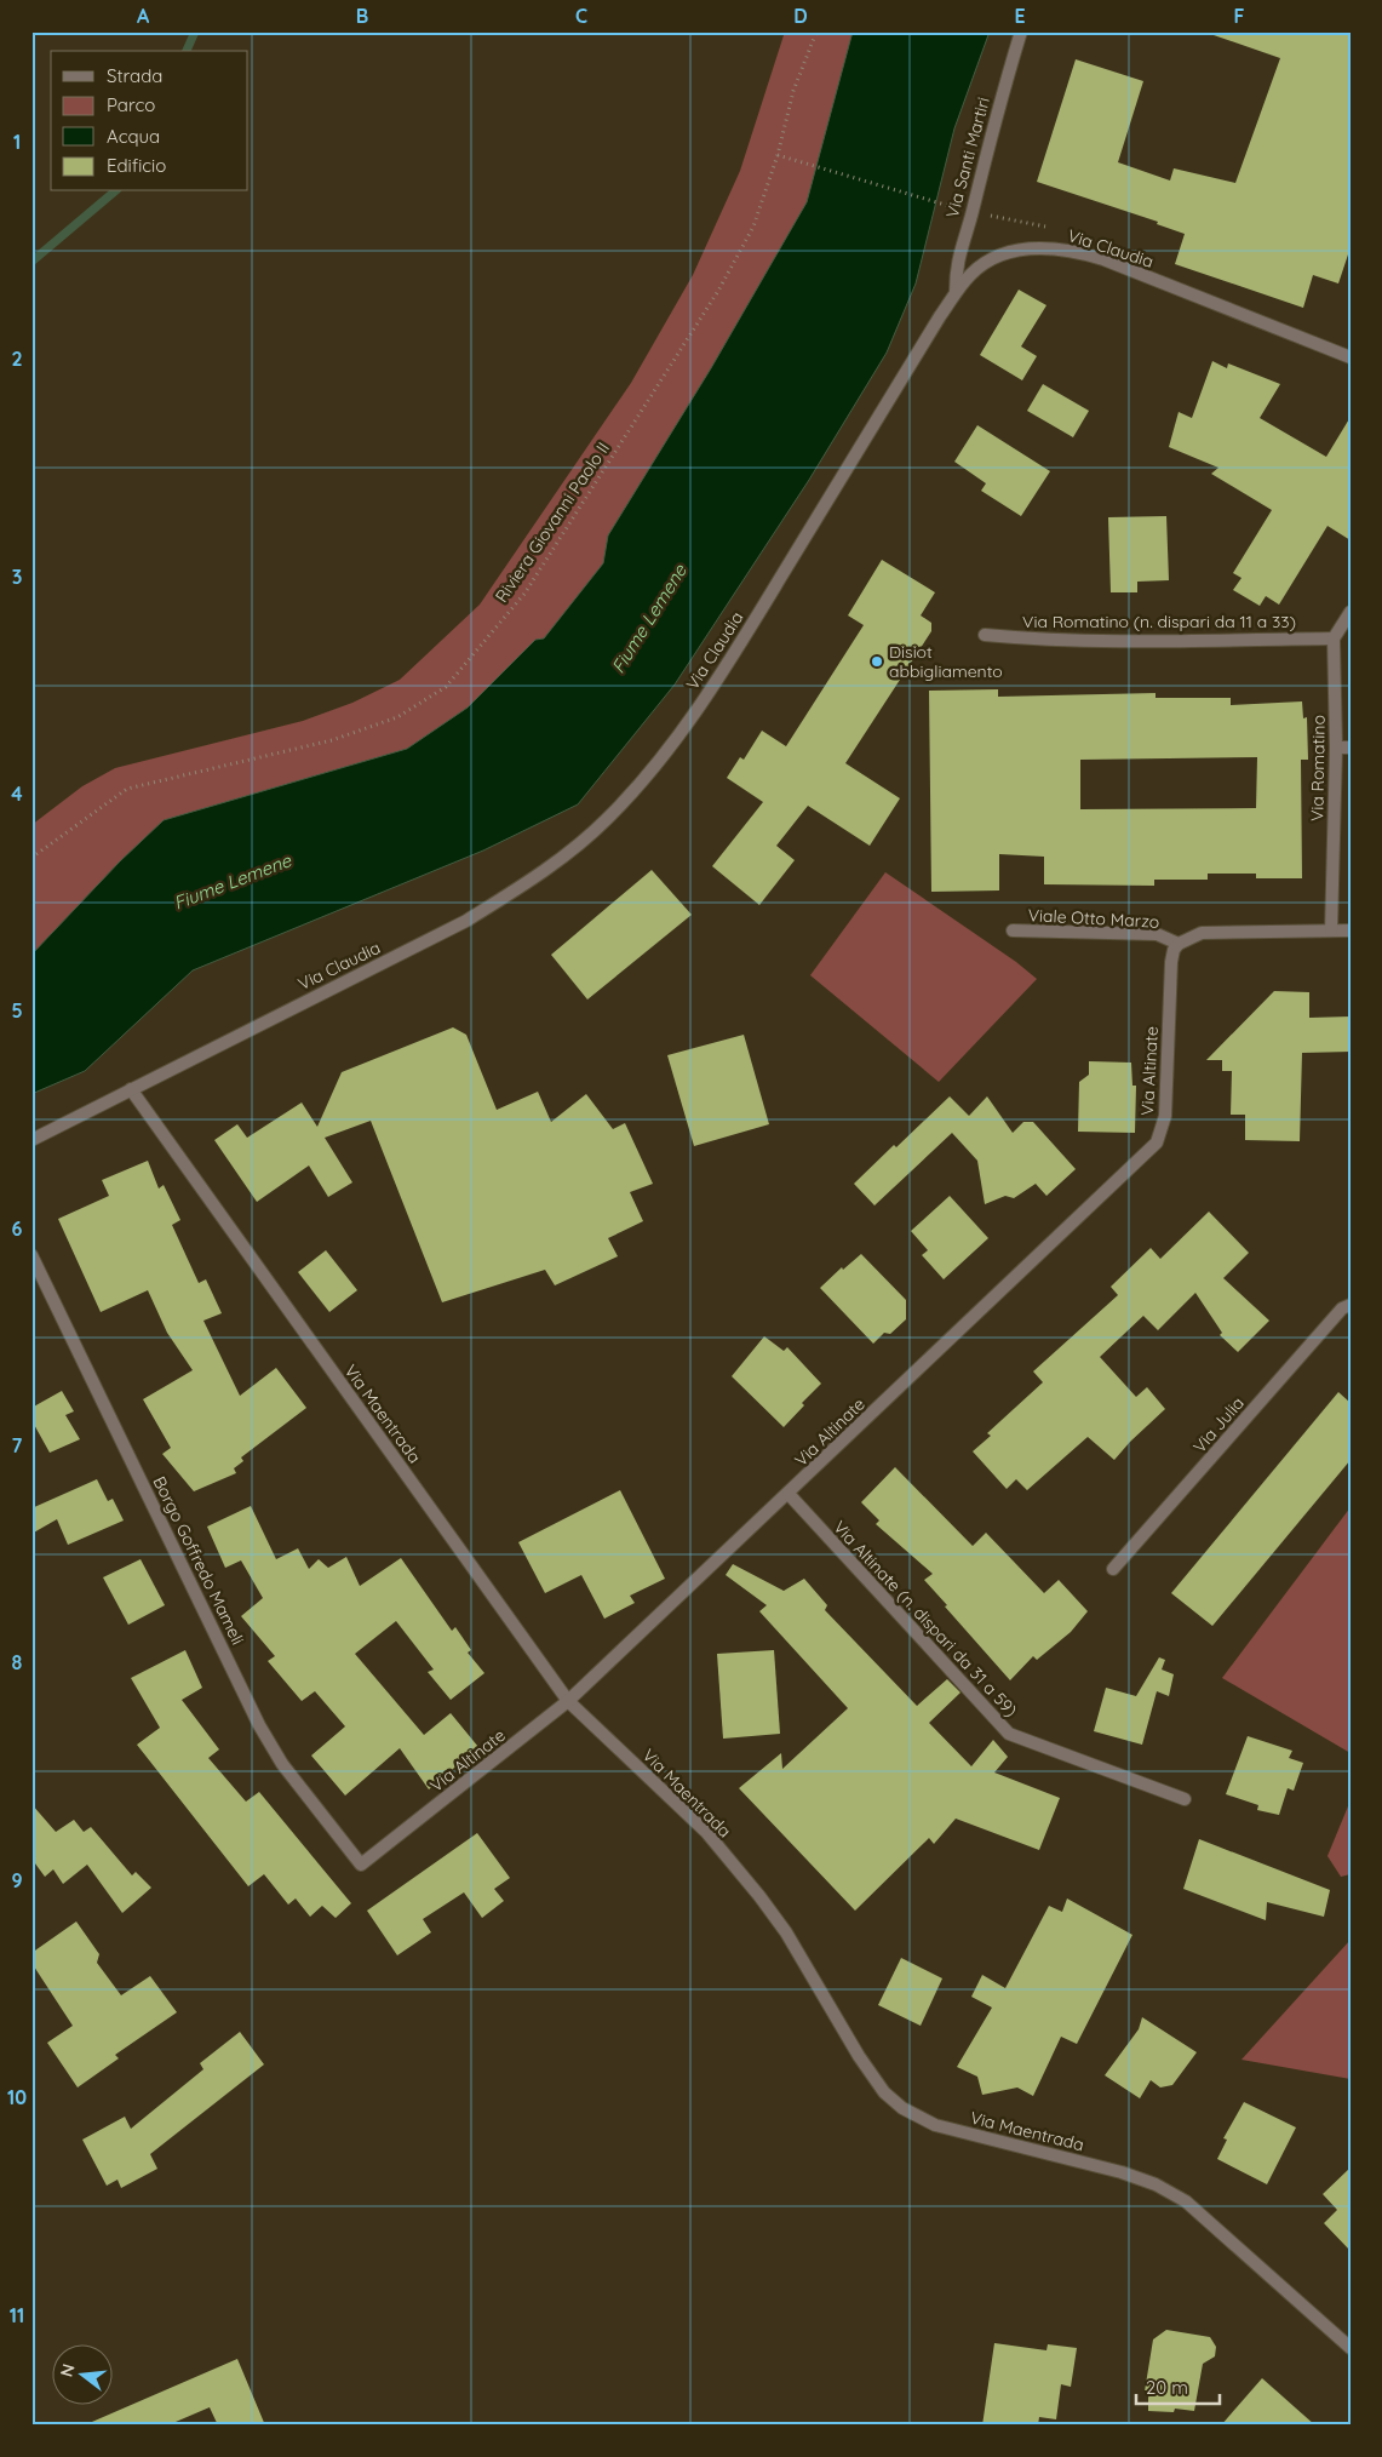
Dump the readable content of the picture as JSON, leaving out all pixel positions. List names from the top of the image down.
{
  "streets": {
    "street": [
      "Via Santi Martiri",
      "Via Claudia",
      "Via Romatino (n. dispari da 11 a 33)",
      "Via Romatino",
      "Viale Otto Marzo",
      "Via Altinate",
      "Via Maentrada",
      "Via Julia",
      "Borgo Goffredo Mameli",
      "Via Altinate (n. dispari da 31 a 59)"
    ],
    "path": ["Riviera Giovanni Paolo II"]
  },
  "crossings": [
    ["Via Santi Martiri", "Via Claudia"],
    ["Via Claudia", "Via Maentrada"],
    ["Via Romatino (n. dispari da 11 a 33)", "Via Romatino"],
    ["Via Romatino", "Viale Otto Marzo"],
    ["Viale Otto Marzo", "Via Altinate"],
    ["Via Altinate", "Via Maentrada"],
    ["Via Altinate", "Borgo Goffredo Mameli"],
    ["Via Altinate", "Via Altinate (n. dispari da 31 a 59)"]
  ],
  "water": ["Fiume Lemene"],
  "places": ["Disiot abbigliamento"],
  "legend": [
    "Strada",
    "Parco",
    "Acqua",
    "Edificio"
  ],
  "scale_bar": "20 m",
  "north": "left",
  "grid": {
    "columns": [
      "A",
      "B",
      "C",
      "D",
      "E",
      "F"
    ],
    "rows": [
      "1",
      "2",
      "3",
      "4",
      "5",
      "6",
      "7",
      "8",
      "9",
      "10",
      "11"
    ]
  }
}
